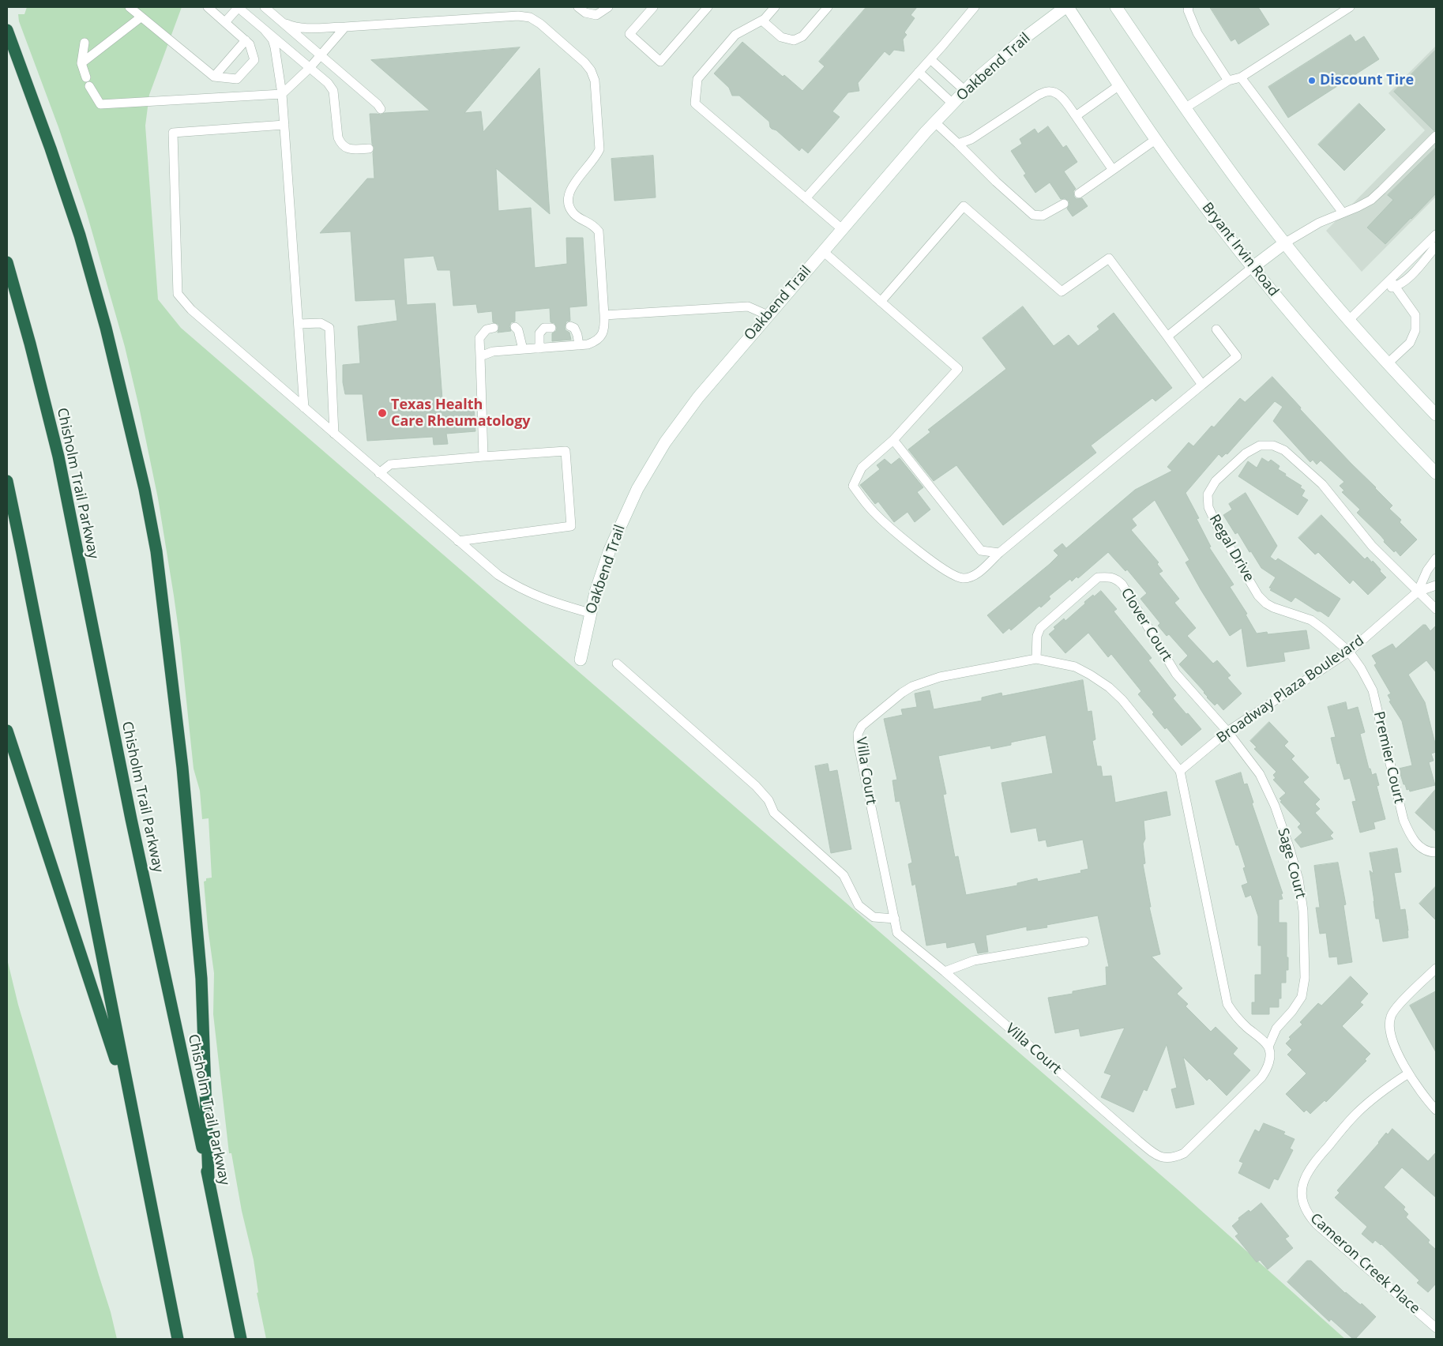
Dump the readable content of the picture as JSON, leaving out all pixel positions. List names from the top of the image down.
{
  "streets": {
    "highway": ["Chisholm Trail Parkway"],
    "main road": ["Oakbend Trail", "Bryant Irvin Road"],
    "lane": [
      "Regal Drive",
      "Clover Court",
      "Broadway Plaza Boulevard",
      "Premier Court",
      "Villa Court",
      "Sage Court",
      "Cameron Creek Place"
    ]
  },
  "crossings": [
    ["Oakbend Trail", "Bryant Irvin Road"],
    ["Regal Drive", "Broadway Plaza Boulevard"],
    ["Regal Drive", "Premier Court"],
    ["Clover Court", "Broadway Plaza Boulevard"],
    ["Clover Court", "Villa Court"],
    ["Clover Court", "Sage Court"],
    ["Broadway Plaza Boulevard", "Premier Court"],
    ["Broadway Plaza Boulevard", "Villa Court"],
    ["Broadway Plaza Boulevard", "Sage Court"],
    ["Villa Court", "Sage Court"]
  ],
  "places": ["Discount Tire", "Texas Health Care Rheumatology"]
}
